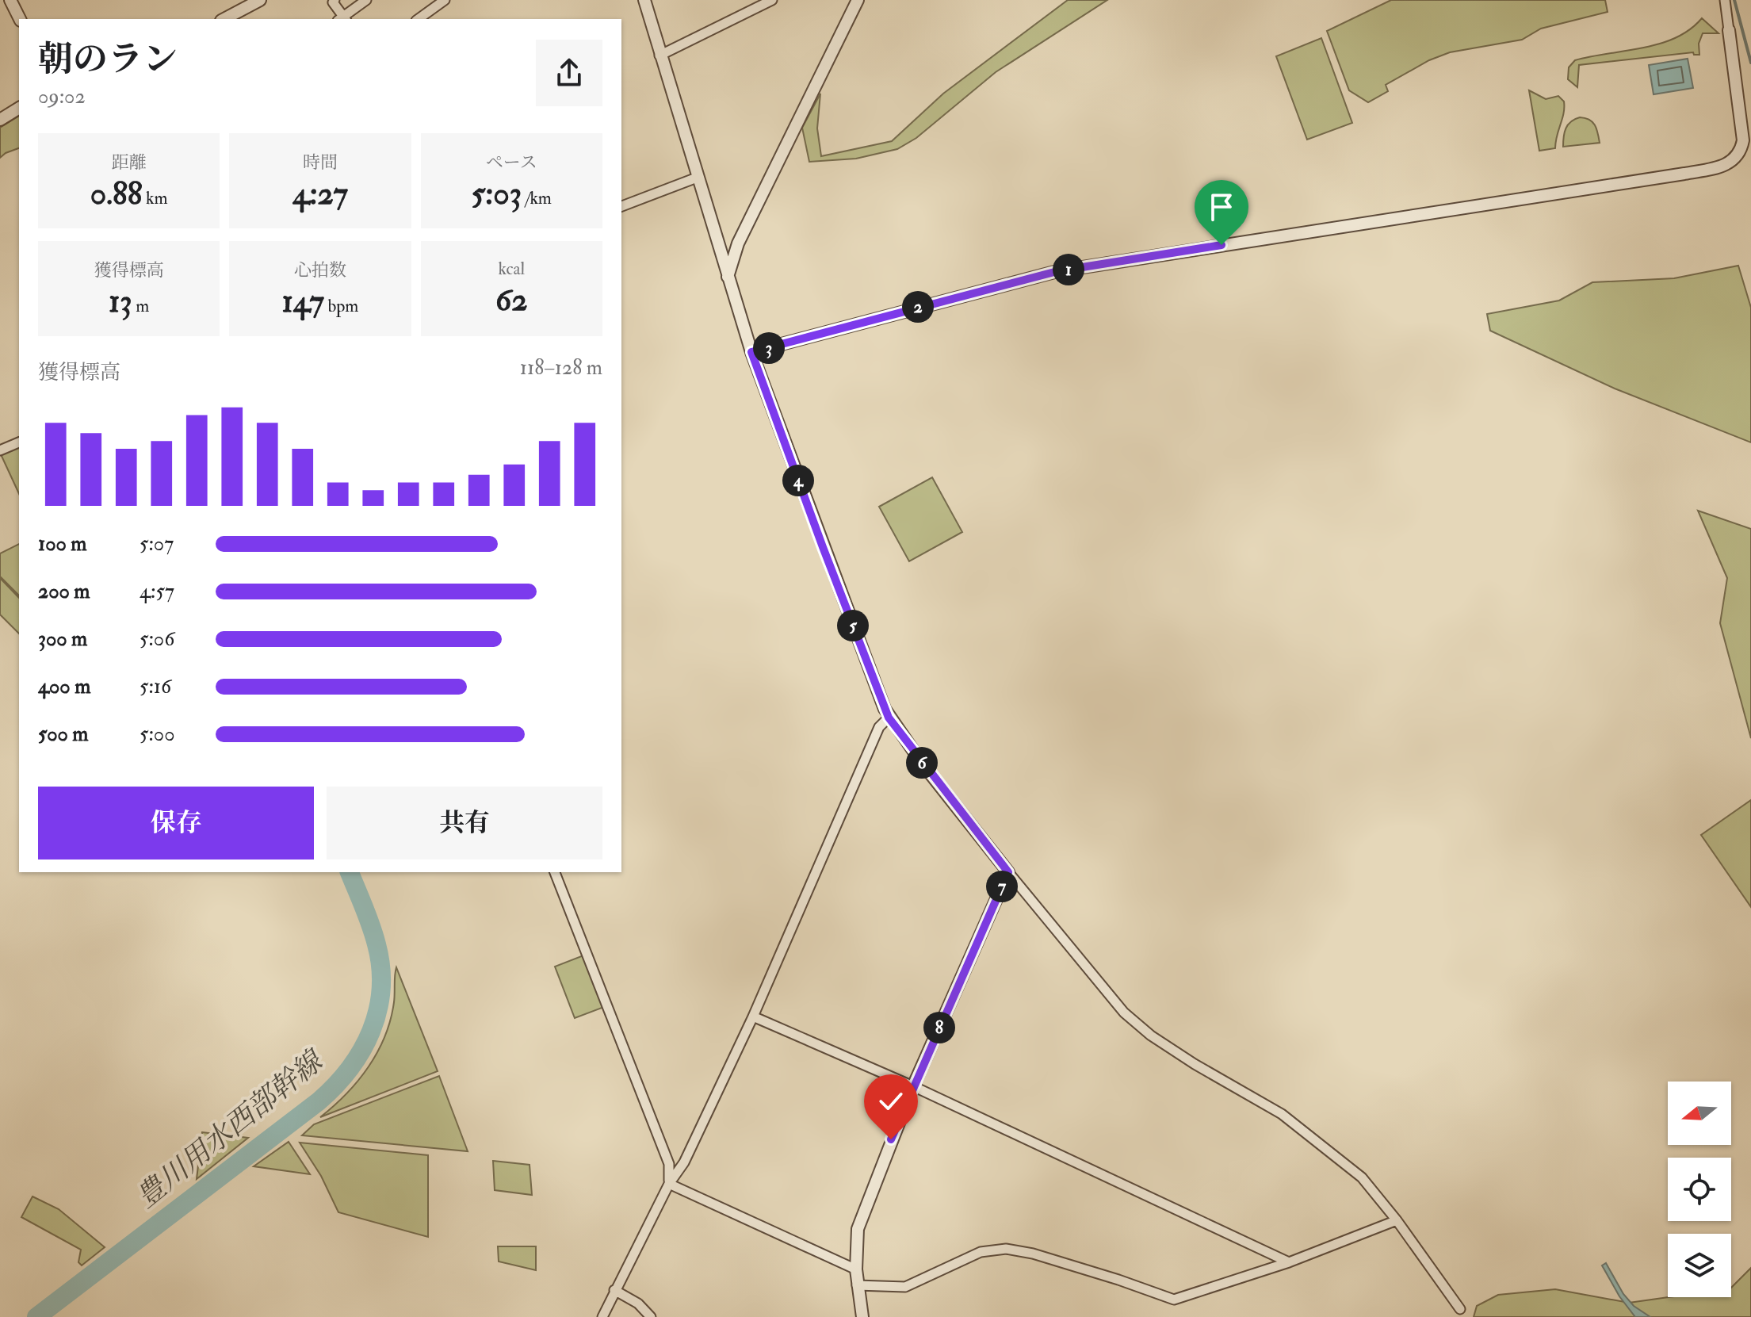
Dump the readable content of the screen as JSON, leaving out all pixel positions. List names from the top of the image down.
{
  "water": ["豊川用水西部幹線"],
  "north": "left",
  "page": {
    "heading": ["朝のラン", "09:02"],
    "stats": [
      ["距離", "0.88 km"],
      ["時間", "4:27"],
      ["ペース", "5:03 /km"],
      ["獲得標高", "13 m"],
      ["心拍数", "147 bpm"],
      ["kcal", "62"]
    ],
    "pins": [
      "1",
      "2",
      "3",
      "4",
      "5",
      "6",
      "7",
      "8"
    ],
    "chart": ["獲得標高", "118–128 m"],
    "list": [
      {
        "name": "100 m",
        "note": "5:07"
      },
      {
        "name": "200 m",
        "note": "4:57"
      },
      {
        "name": "300 m",
        "note": "5:06"
      },
      {
        "name": "400 m",
        "note": "5:16"
      },
      {
        "name": "500 m",
        "note": "5:00"
      }
    ],
    "buttons": ["保存", "共有"]
  }
}
